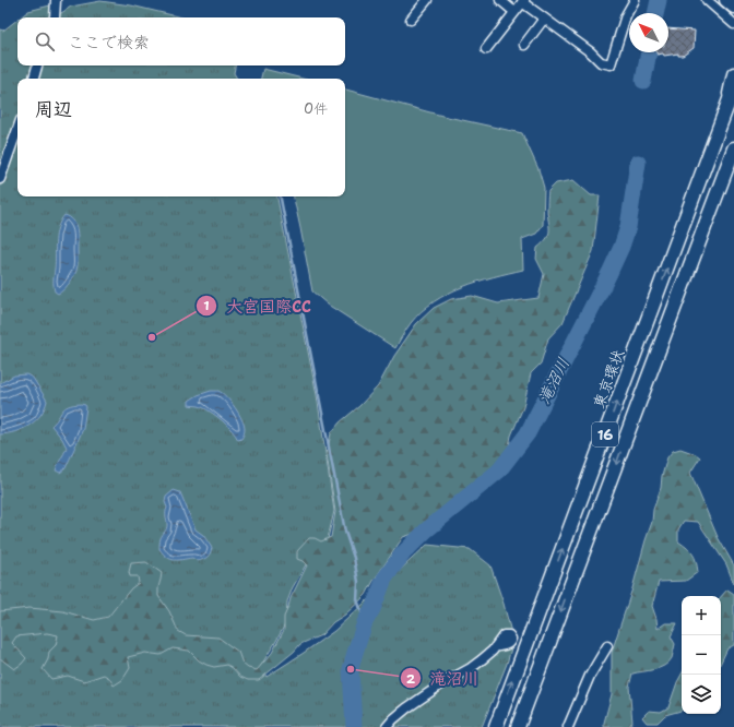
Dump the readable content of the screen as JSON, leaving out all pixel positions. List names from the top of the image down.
{
  "streets": {
    "highway": ["東京環状", "16"]
  },
  "crossings": [
    ["東京環状", "16"]
  ],
  "water": ["滝沼川"],
  "places": ["大宮国際CC", "滝沼川"],
  "north": "top left",
  "page": {
    "search": "ここで検索",
    "heading": ["周辺", "0件"],
    "map_buttons": ["+", "−"]
  }
}
